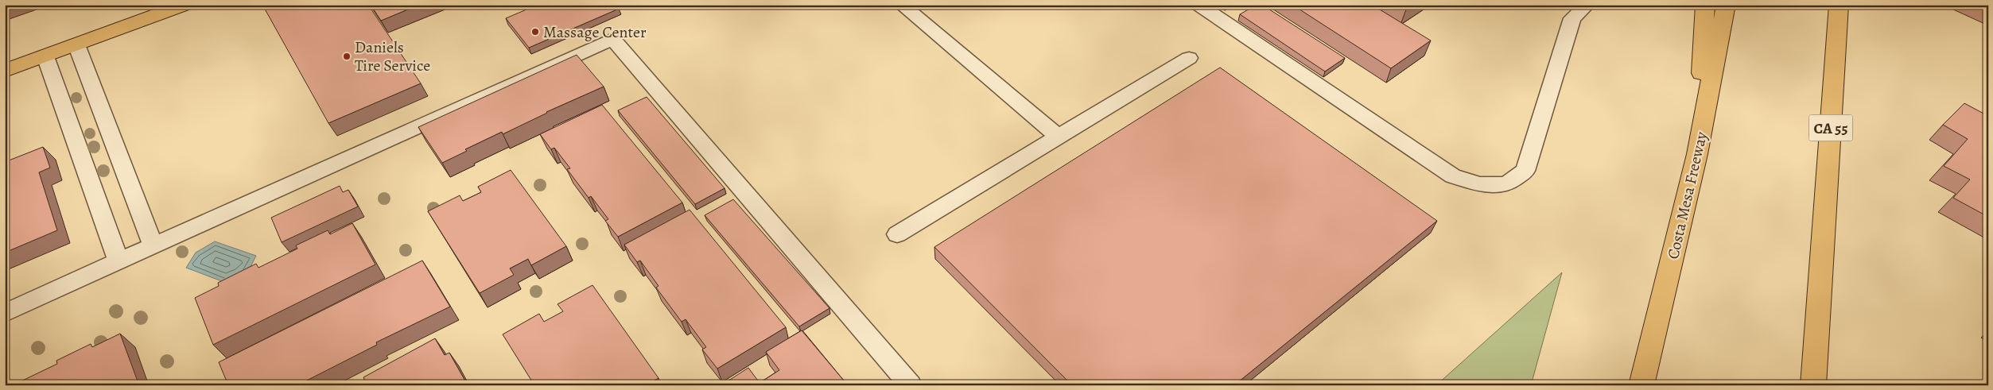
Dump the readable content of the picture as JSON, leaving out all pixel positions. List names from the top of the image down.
{
  "streets": {
    "main road": ["CA 55", "Costa Mesa Freeway"]
  },
  "places": ["Massage Center", "Daniels Tire Service"]
}
